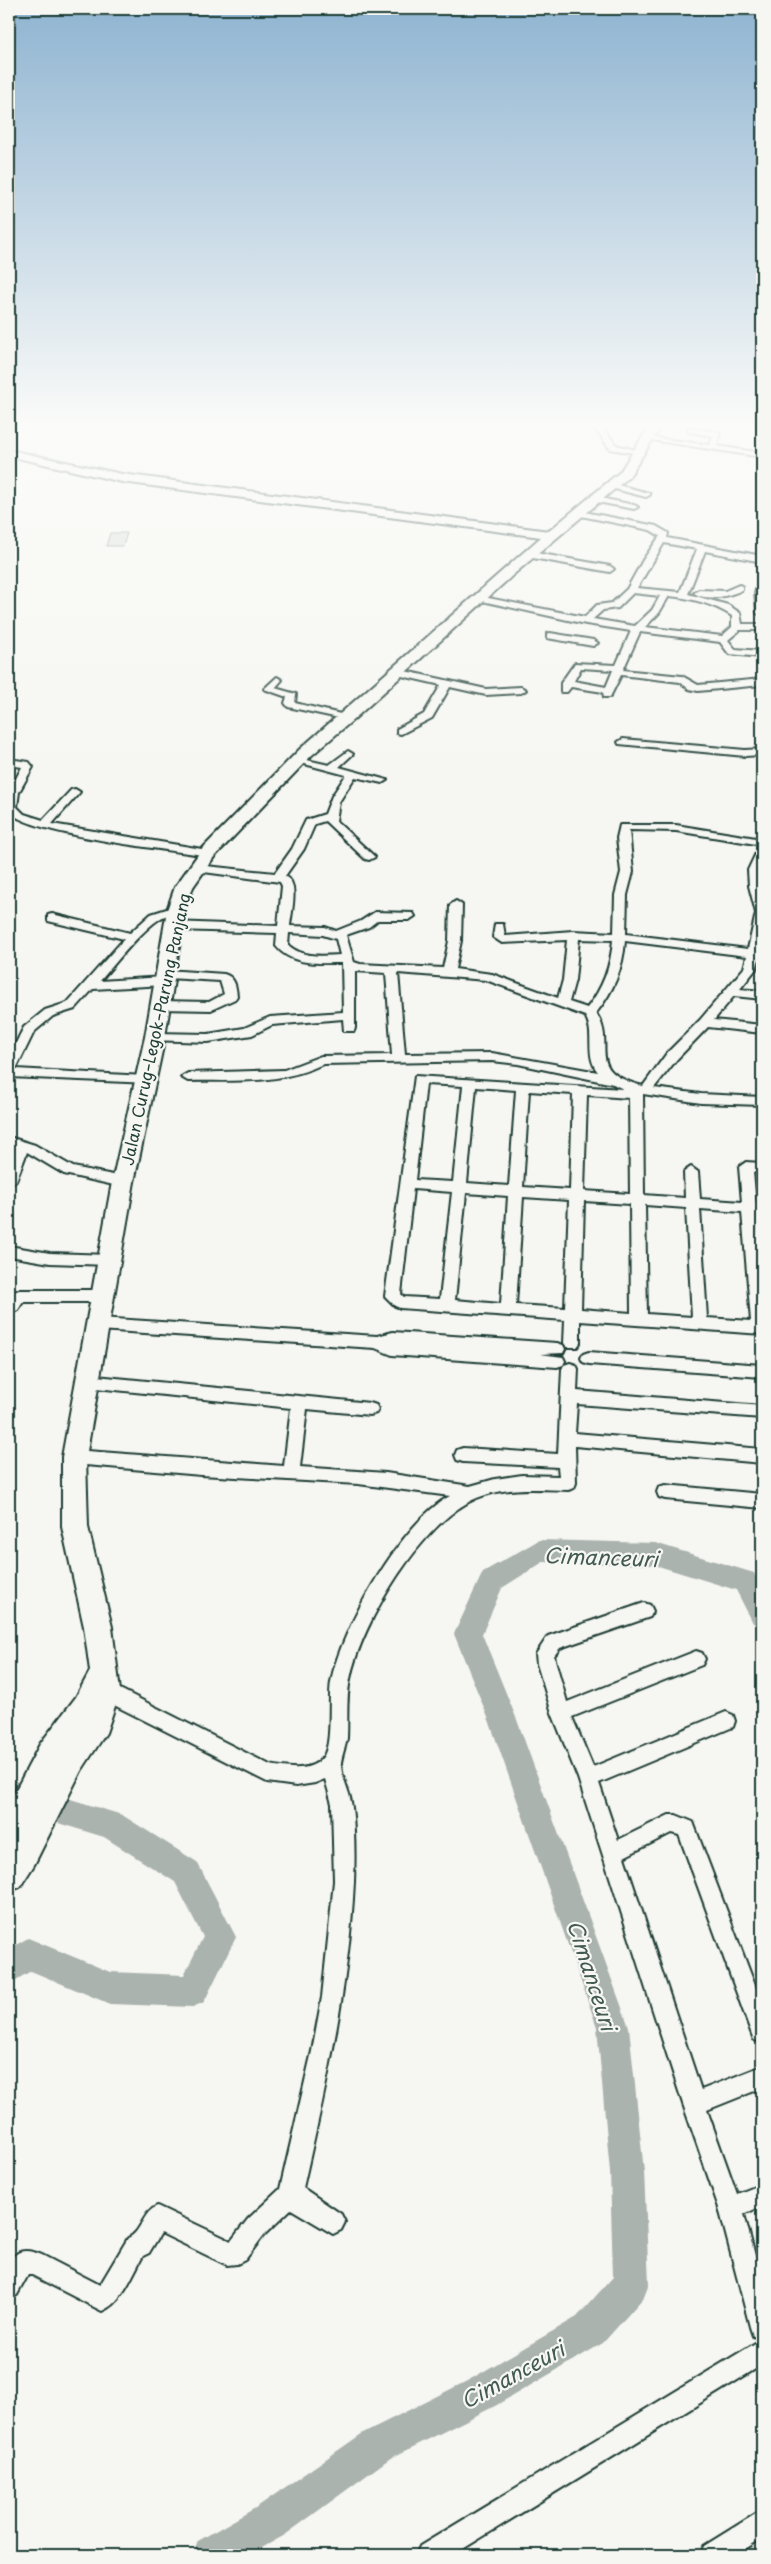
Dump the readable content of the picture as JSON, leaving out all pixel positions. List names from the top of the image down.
{
  "streets": {
    "main road": ["Jalan Curug–Legok–Parung Panjang"]
  },
  "water": ["Cimanceuri"]
}
